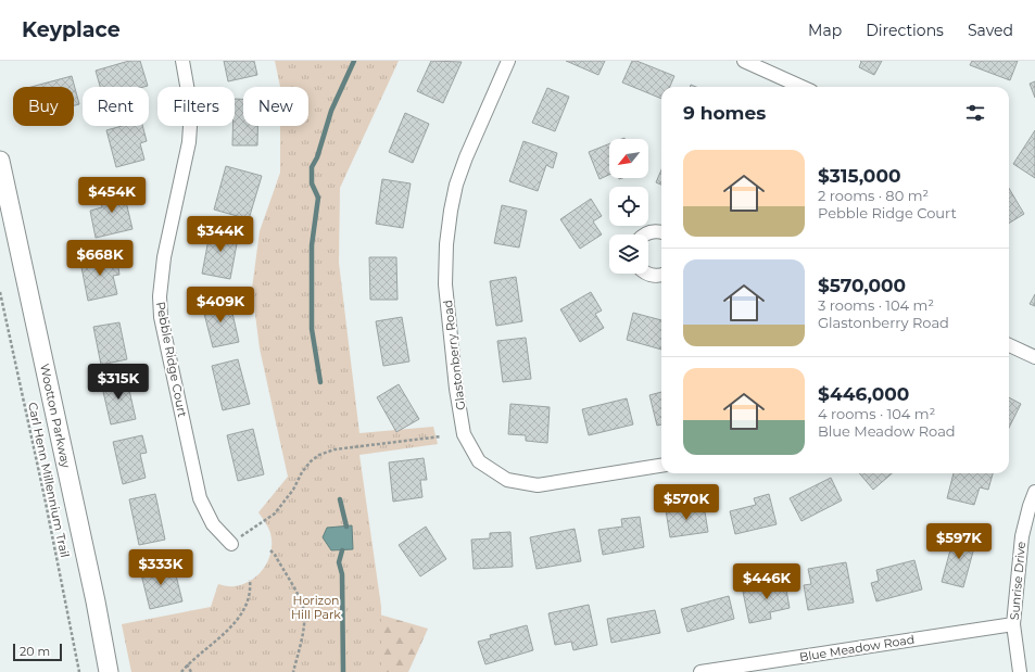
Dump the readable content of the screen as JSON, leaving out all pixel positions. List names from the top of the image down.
{
  "streets": {
    "main road": ["Wootton Parkway"],
    "street": [
      "Glastonberry Road",
      "Pebble Ridge Court",
      "Sunrise Drive",
      "Blue Meadow Road"
    ],
    "path": ["Carl Henn Millennium Trail"]
  },
  "crossings": [
    ["Sunrise Drive", "Blue Meadow Road"]
  ],
  "parks": ["Horizon Hill Park"],
  "scale_bar": "20 m",
  "north": "bottom left",
  "page": {
    "header": "Keyplace",
    "nav": ["Map", "Directions", "Saved"],
    "chip": [
      "Buy",
      "Rent",
      "Filters",
      "New"
    ],
    "heading": "9 homes",
    "list": [
      {
        "name": "$315,000",
        "note": "2 rooms · 80 m² · Pebble Ridge Court"
      },
      {
        "name": "$570,000",
        "note": "3 rooms · 104 m² · Glastonberry Road"
      },
      {
        "name": "$446,000",
        "note": "4 rooms · 104 m² · Blue Meadow Road"
      }
    ],
    "price": [
      "$454K",
      "$344K",
      "$668K",
      "$409K",
      "$315K",
      "$570K",
      "$597K",
      "$333K",
      "$446K"
    ],
    "scale": "20 m"
  }
}
